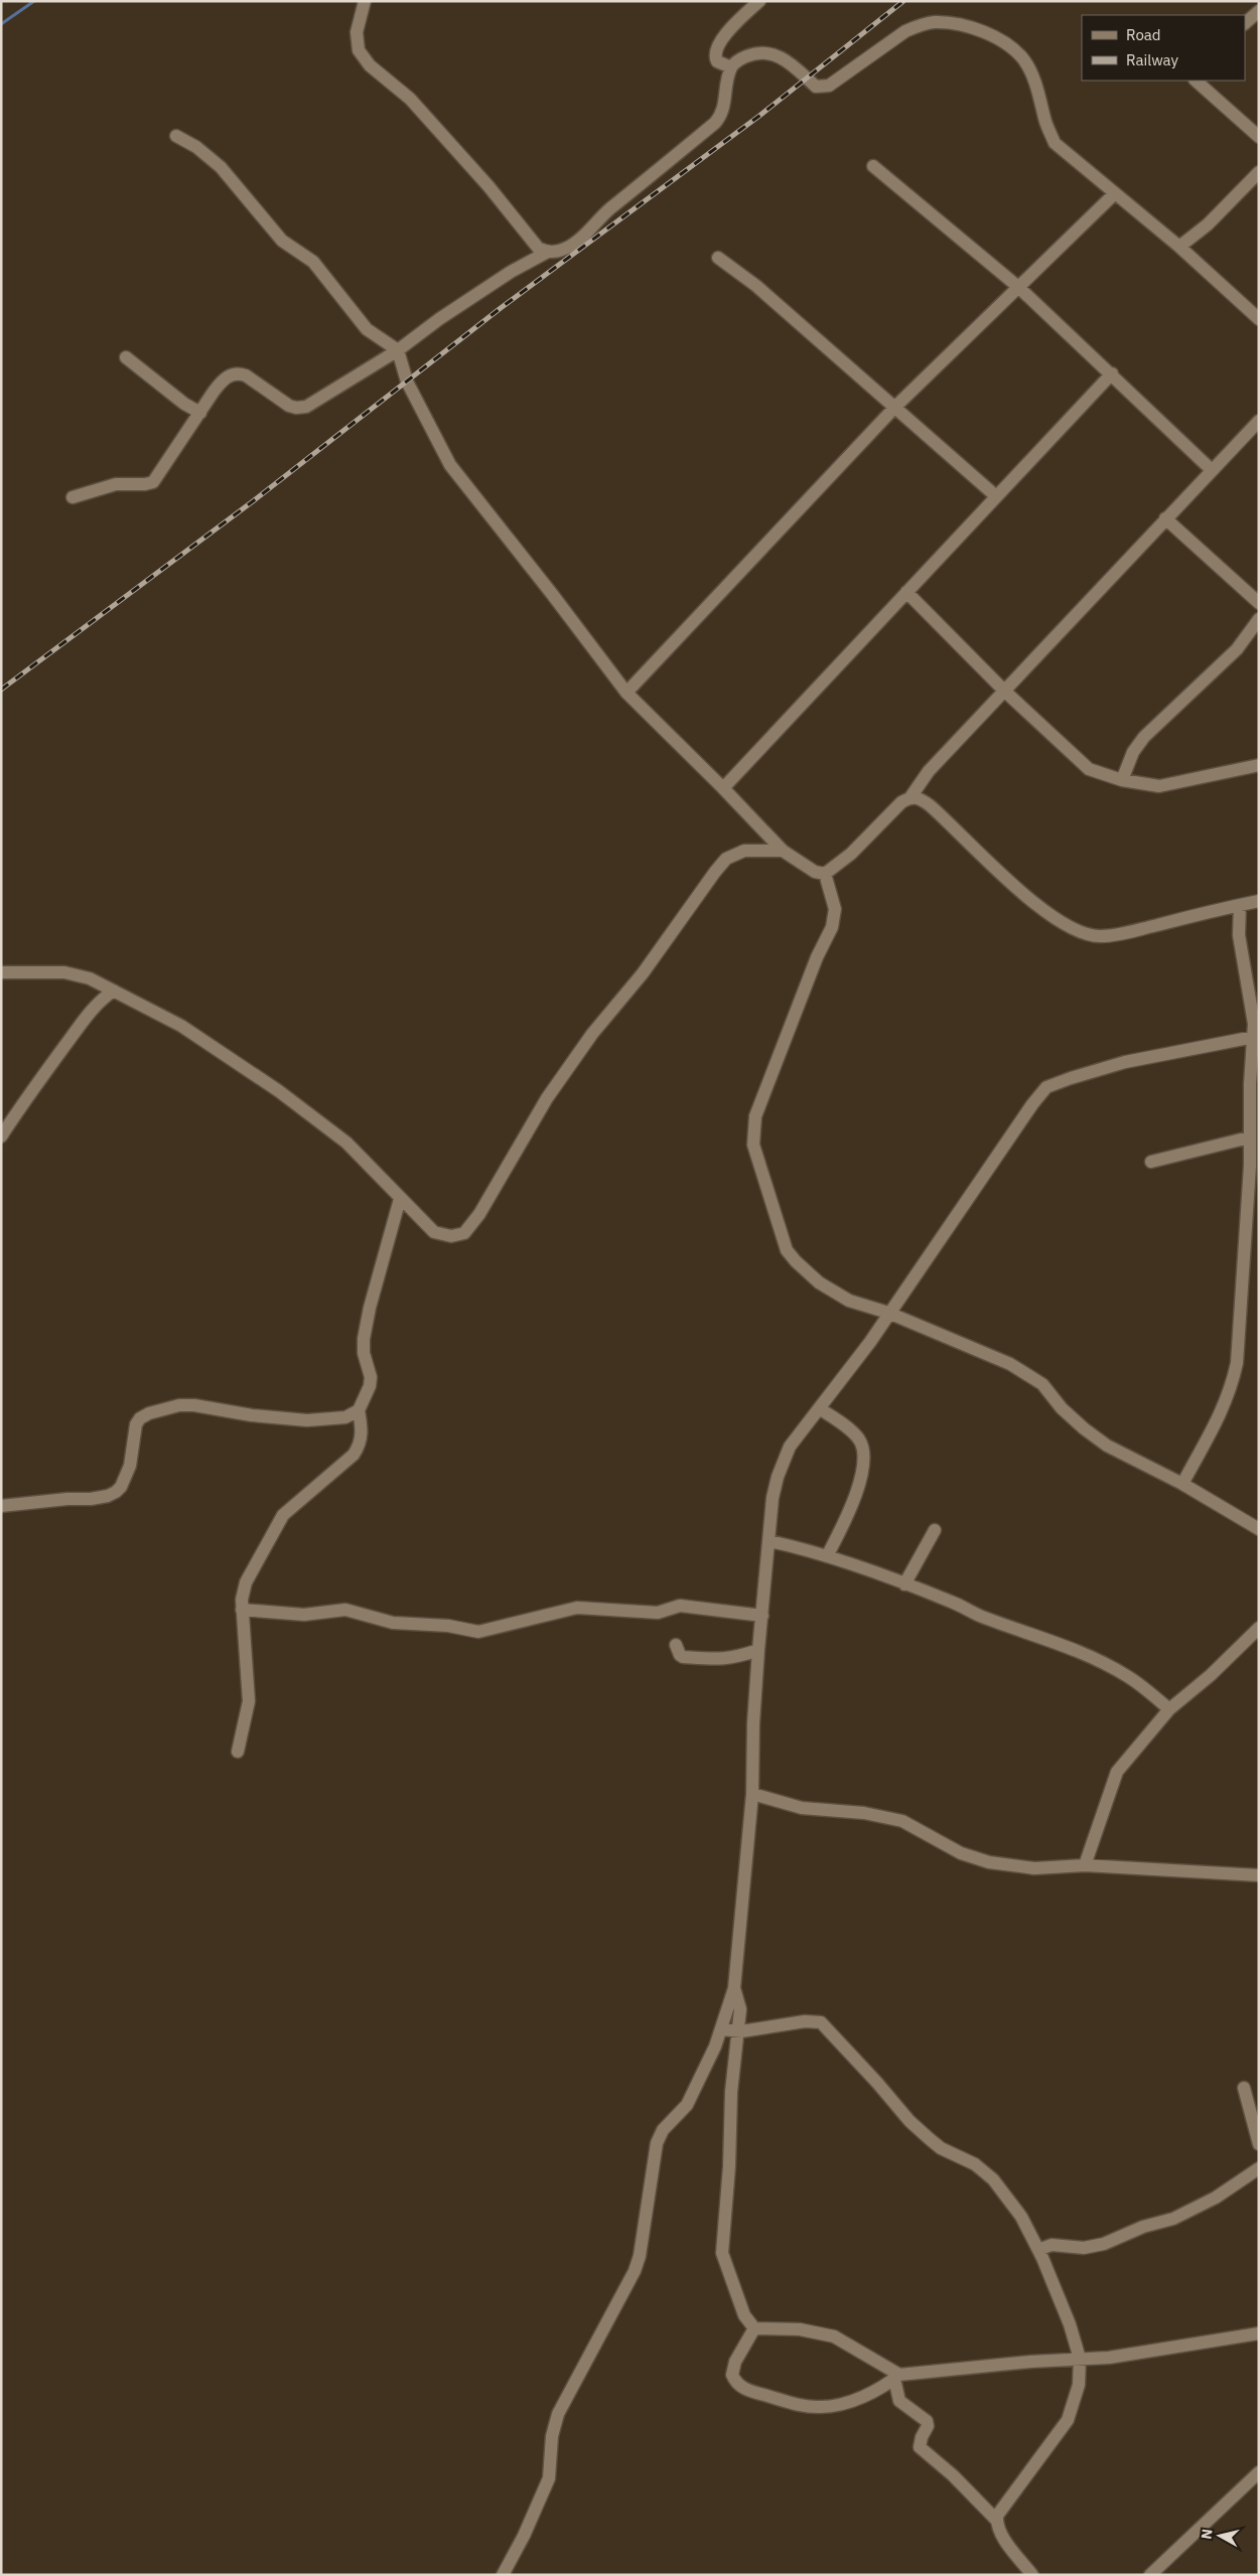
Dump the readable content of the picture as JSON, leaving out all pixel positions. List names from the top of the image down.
{
  "legend": ["Road", "Railway"],
  "north": "left"
}
